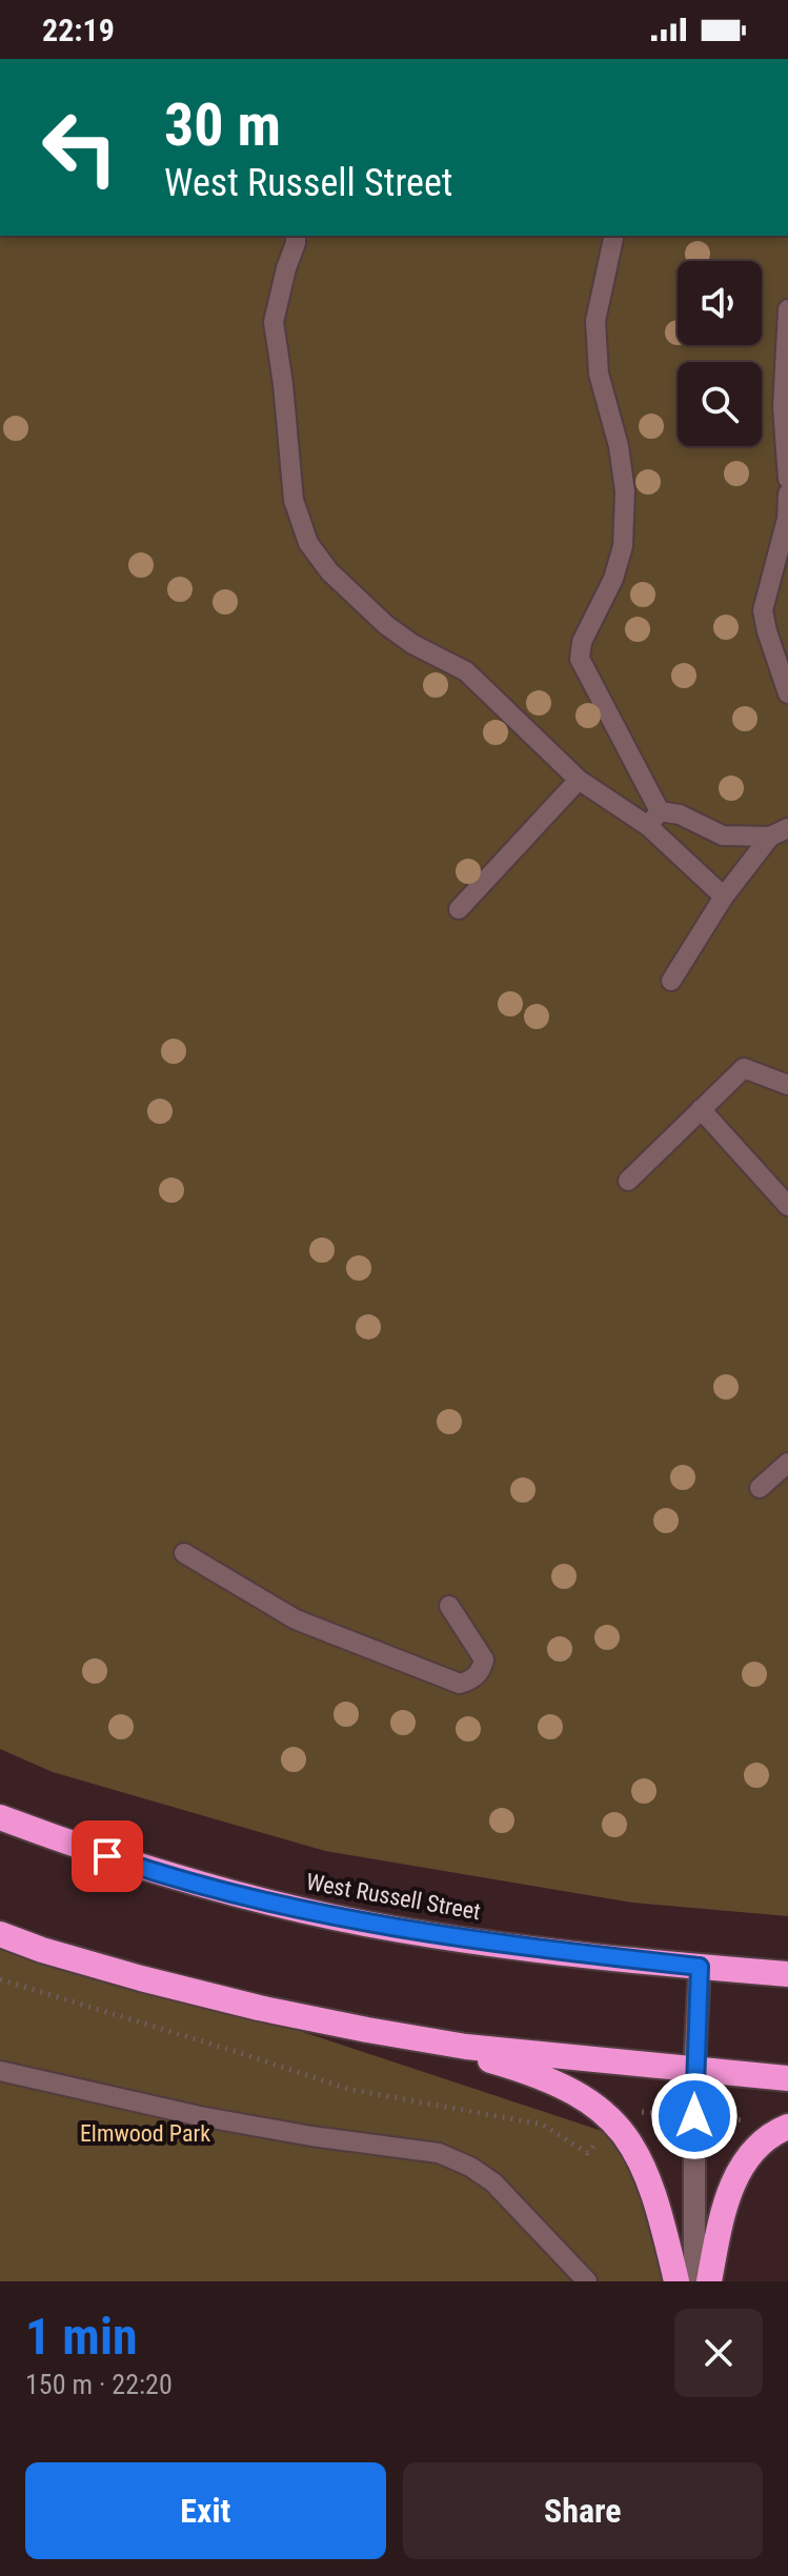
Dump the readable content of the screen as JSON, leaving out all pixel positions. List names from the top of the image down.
{
  "streets": {
    "highway": ["West Russell Street"]
  },
  "parks": ["Elmwood Park"],
  "page": {
    "status": "22:19",
    "turn": ["30 m", "West Russell Street"],
    "heading": ["1 min", "150 m · 22:20"],
    "buttons": ["Exit", "Share"]
  }
}
